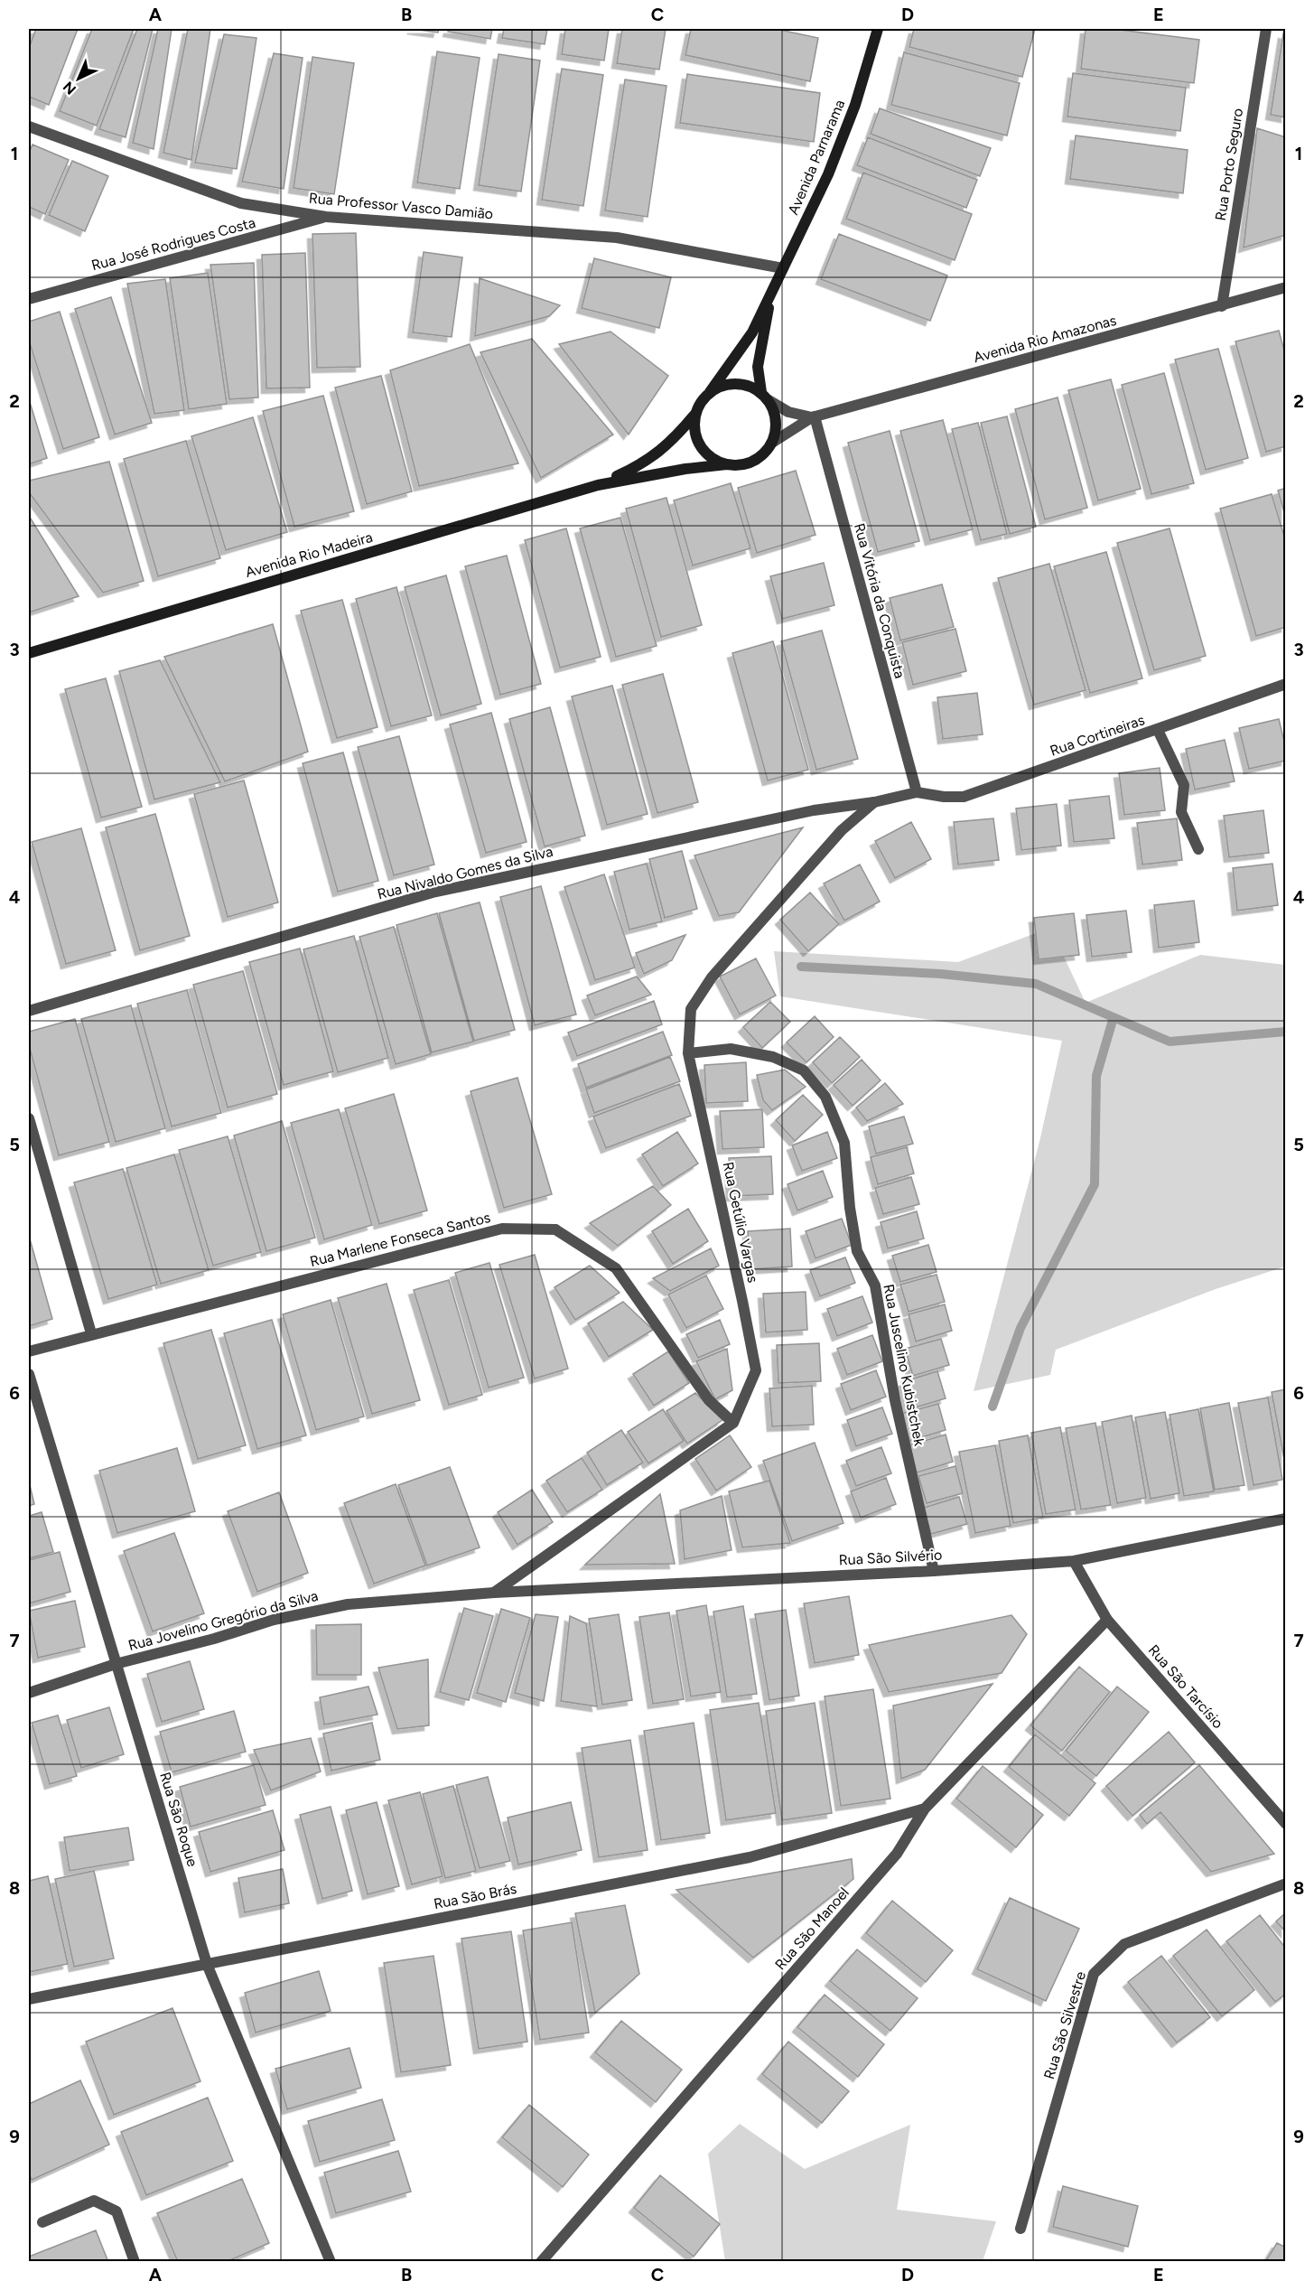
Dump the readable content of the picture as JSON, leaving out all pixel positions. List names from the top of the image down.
{
  "streets": {
    "main road": ["Avenida Parnarama", "Avenida Rio Madeira"],
    "street": [
      "Rua Porto Seguro",
      "Rua Professor Vasco Damião",
      "Rua José Rodrigues Costa",
      "Avenida Rio Amazonas",
      "Rua Vitória da Conquista",
      "Rua Cortineiras",
      "Rua Nivaldo Gomes da Silva",
      "Rua Getúlio Vargas",
      "Rua Marlene Fonseca Santos",
      "Rua Juscelino Kubistchek",
      "Rua São Silvério",
      "Rua Jovelino Gregório da Silva",
      "Rua São Tarcísio",
      "Rua São Roque",
      "Rua São Brás",
      "Rua São Manoel",
      "Rua São Silvestre"
    ]
  },
  "crossings": [
    ["Avenida Parnarama", "Rua Professor Vasco Damião"],
    ["Avenida Parnarama", "Avenida Rio Amazonas"],
    ["Avenida Parnarama", "Avenida Rio Madeira"],
    ["Rua Porto Seguro", "Avenida Rio Amazonas"],
    ["Rua Professor Vasco Damião", "Rua José Rodrigues Costa"],
    ["Avenida Rio Amazonas", "Avenida Rio Madeira"],
    ["Avenida Rio Amazonas", "Rua Vitória da Conquista"],
    ["Rua Vitória da Conquista", "Rua Cortineiras"],
    ["Rua Vitória da Conquista", "Rua Nivaldo Gomes da Silva"],
    ["Rua Cortineiras", "Rua Nivaldo Gomes da Silva"],
    ["Rua Nivaldo Gomes da Silva", "Rua Getúlio Vargas"],
    ["Rua Getúlio Vargas", "Rua Marlene Fonseca Santos"],
    ["Rua Getúlio Vargas", "Rua Juscelino Kubistchek"],
    ["Rua Juscelino Kubistchek", "Rua São Silvério"],
    ["Rua São Silvério", "Rua Jovelino Gregório da Silva"],
    ["Rua São Silvério", "Rua São Tarcísio"],
    ["Rua Jovelino Gregório da Silva", "Rua São Roque"],
    ["Rua São Tarcísio", "Rua São Manoel"],
    ["Rua São Roque", "Rua São Brás"],
    ["Rua São Brás", "Rua São Manoel"]
  ],
  "north": "bottom left",
  "grid": {
    "columns": [
      "A",
      "B",
      "C",
      "D",
      "E"
    ],
    "rows": [
      "1",
      "2",
      "3",
      "4",
      "5",
      "6",
      "7",
      "8",
      "9"
    ]
  }
}
